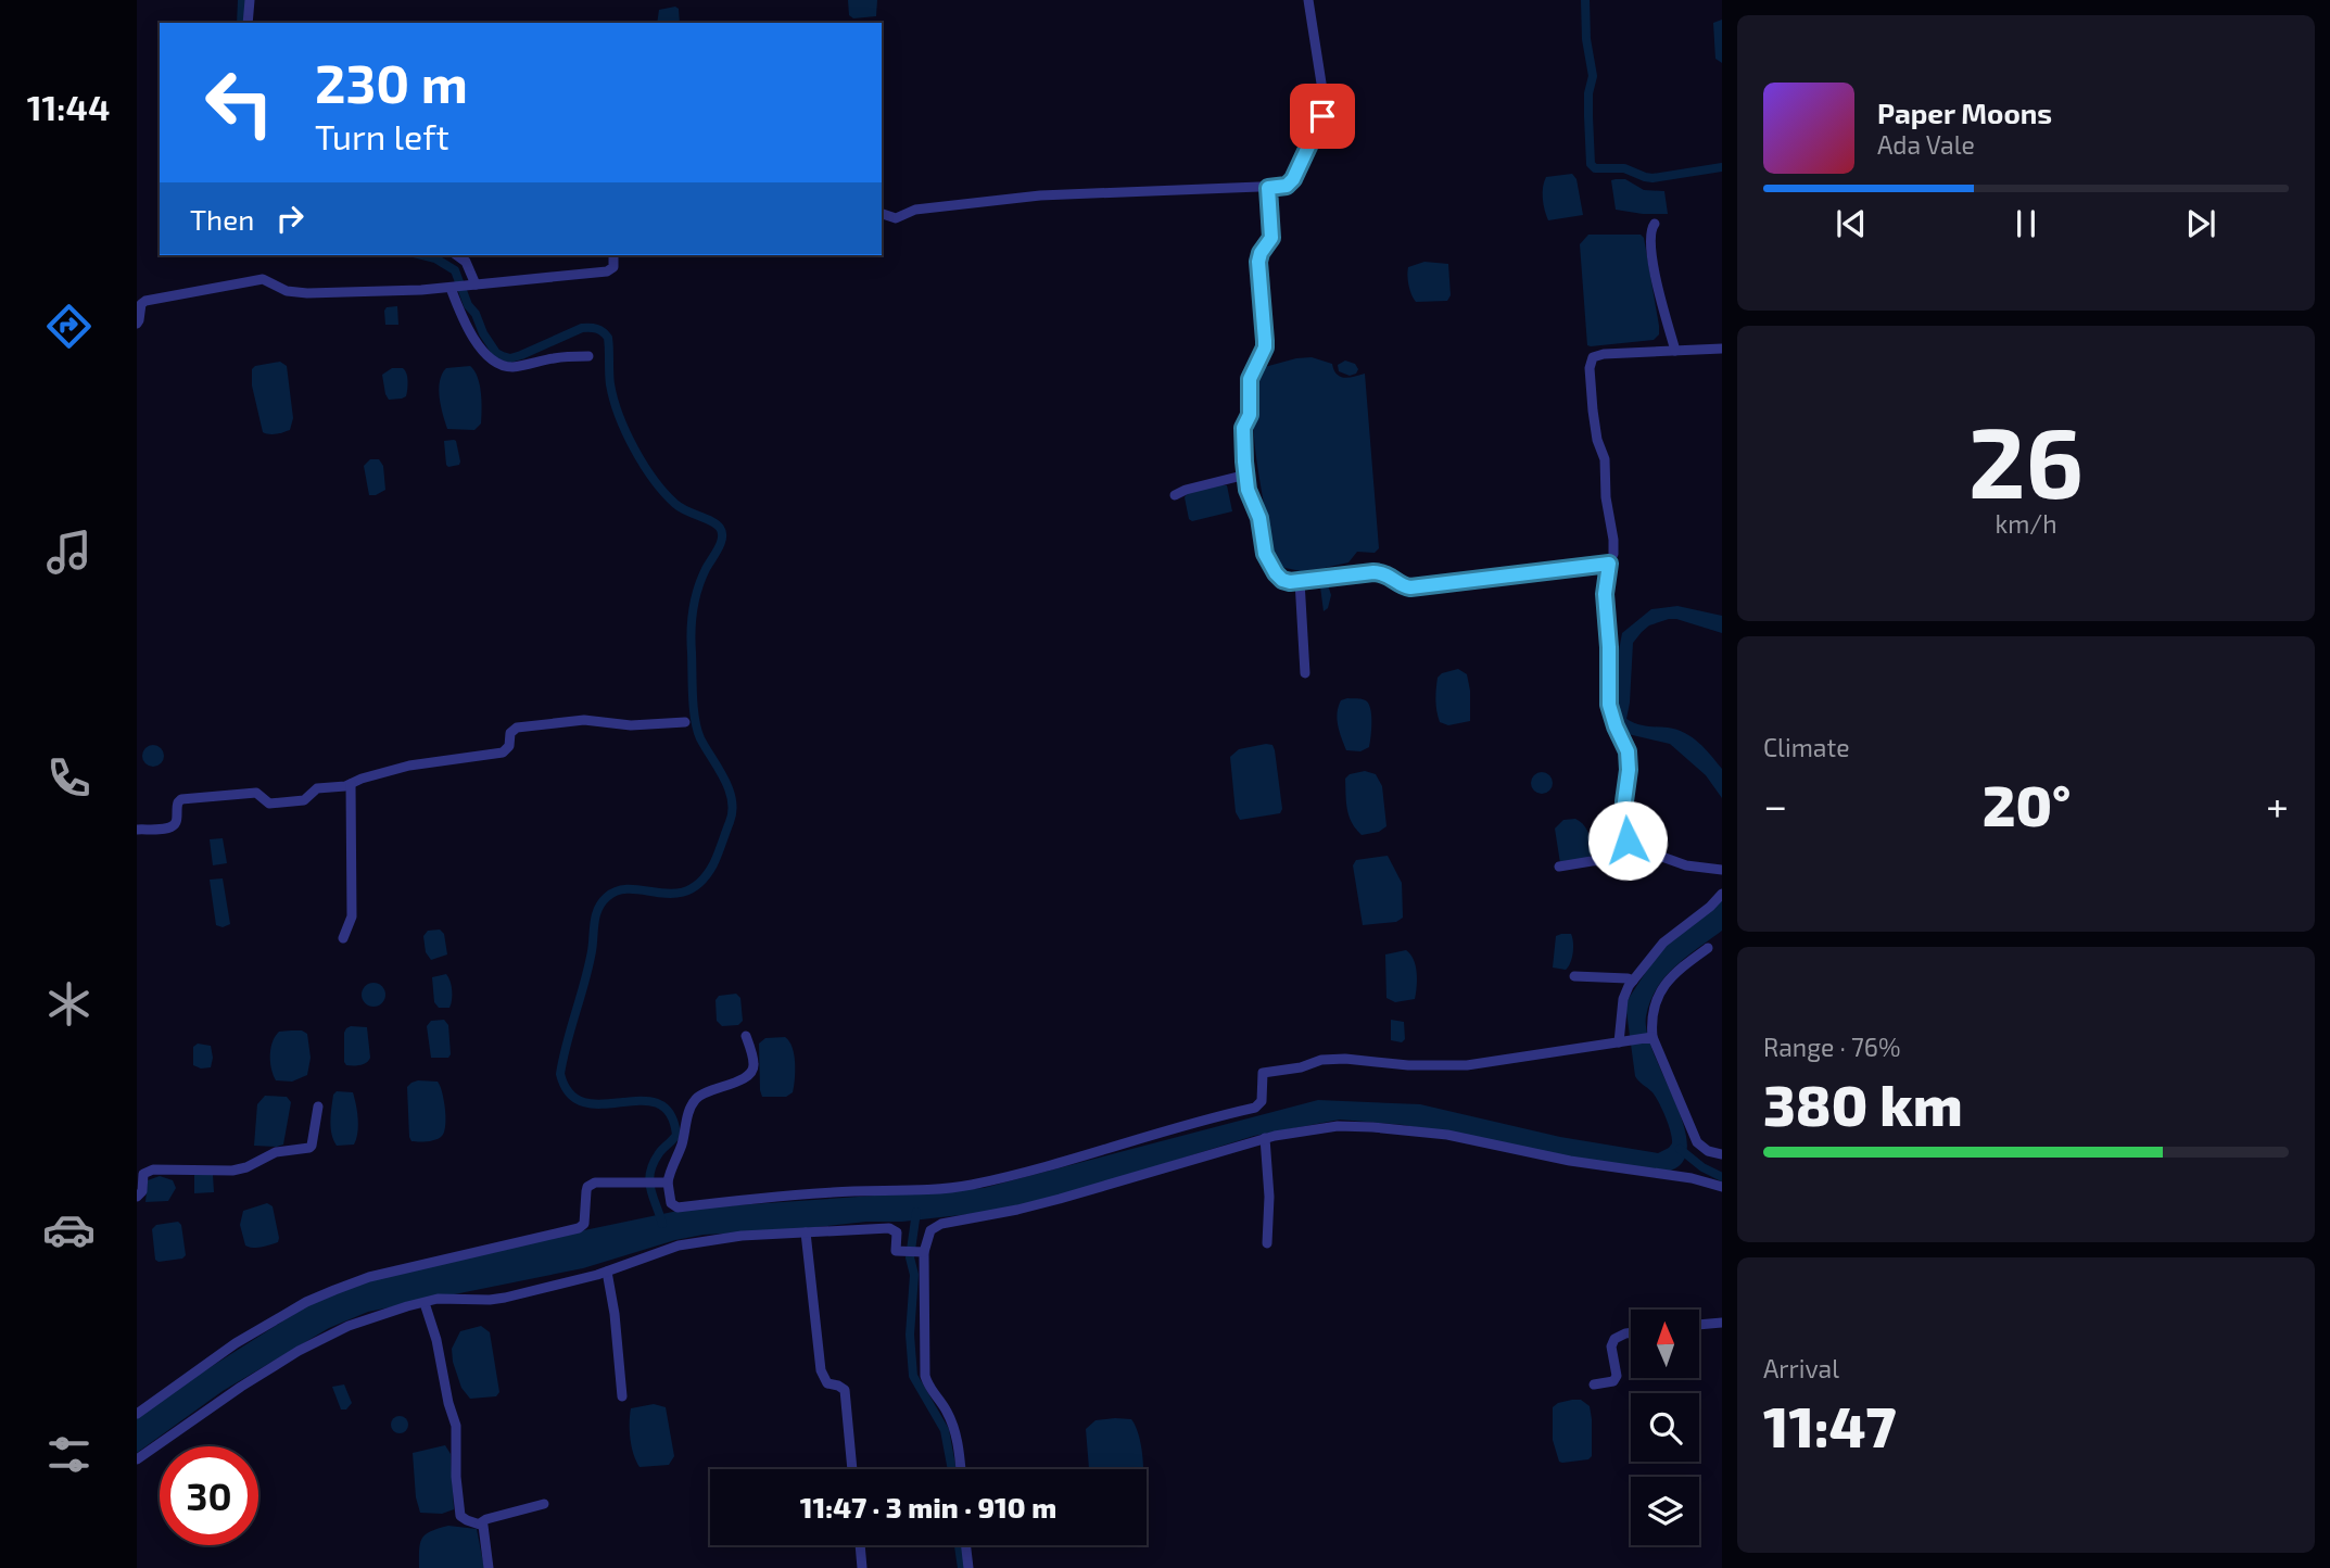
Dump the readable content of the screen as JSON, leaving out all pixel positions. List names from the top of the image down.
{
  "north": "top",
  "page": {
    "tabs": "11:44",
    "turn": ["230 m", "Turn left"],
    "song": ["Paper Moons", "Ada Vale"],
    "then": "Then",
    "tile": [
      ["26", "km/h"],
      "Climate",
      ["Range · 76%", "380 km"],
      ["Arrival", "11:47"]
    ],
    "heat": ["−", "20°", "+"],
    "limit": "30",
    "trip": "11:47 · 3 min · 910 m"
  }
}
